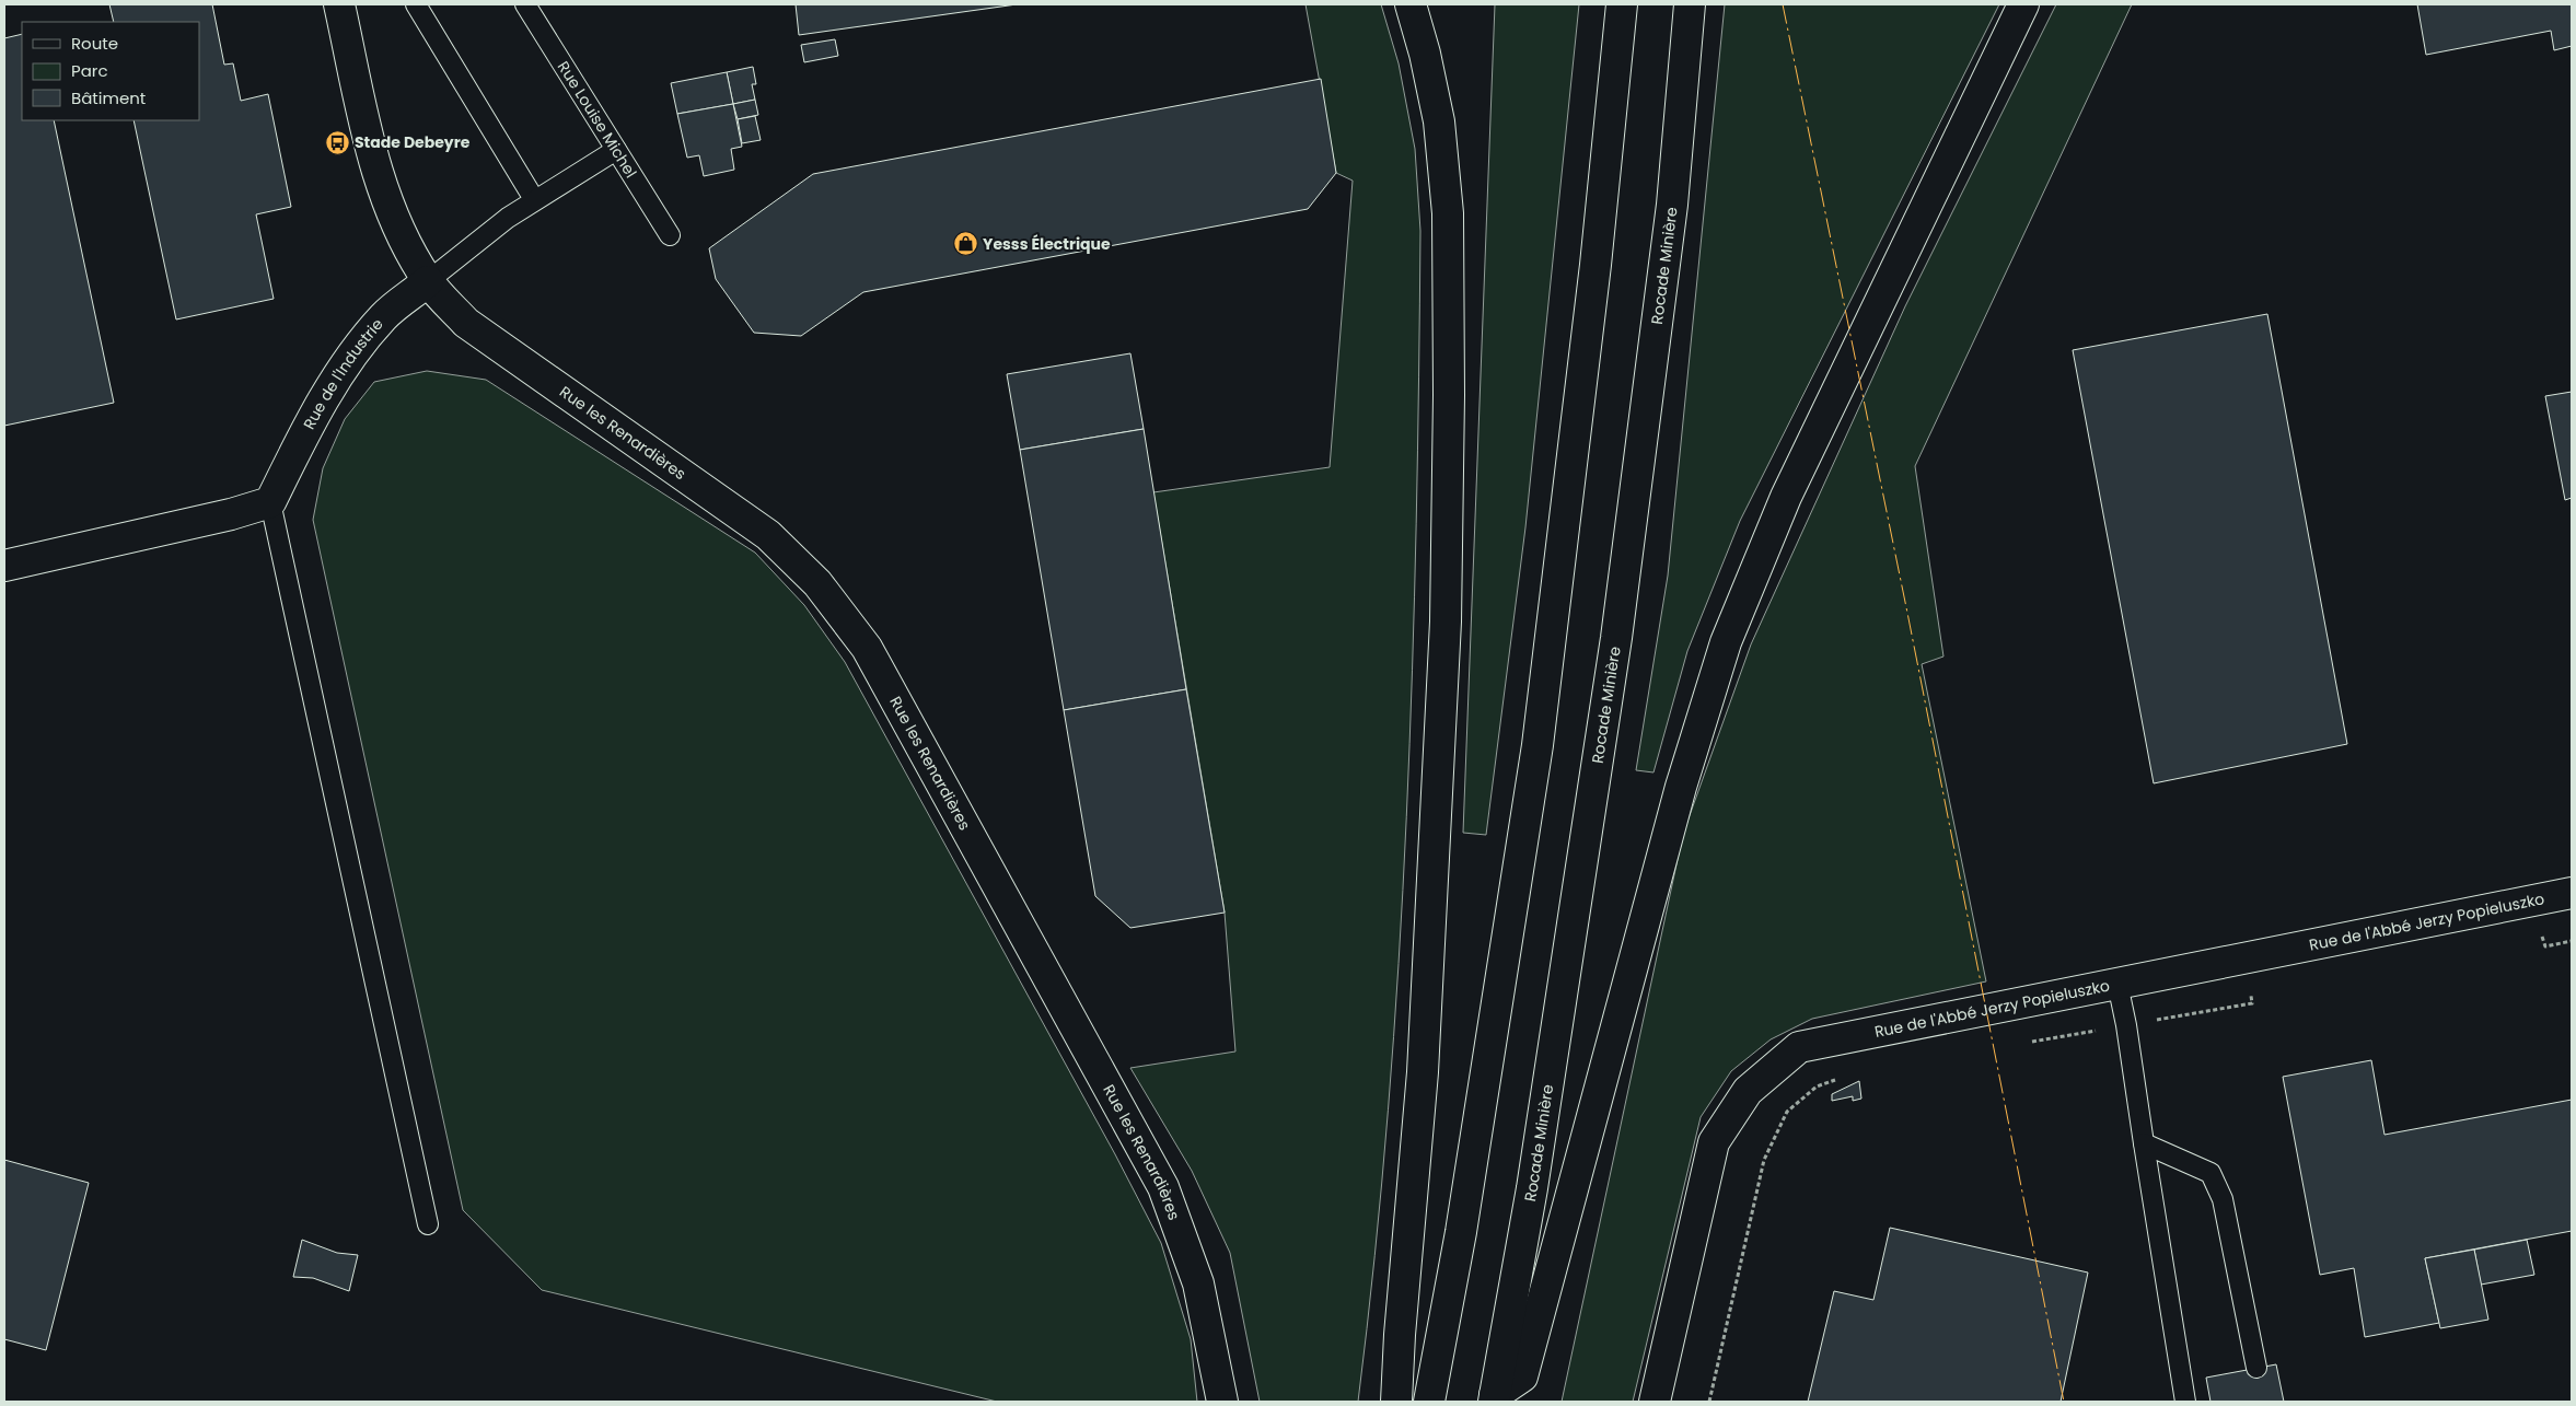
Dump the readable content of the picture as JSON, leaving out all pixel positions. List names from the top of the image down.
{
  "streets": {
    "main road": [
      "Rocade Minière",
      "Rue de l'Industrie",
      "Rue les Renardières",
      "Rue de l'Abbé Jerzy Popieluszko"
    ],
    "lane": ["Rue Louise Michel"]
  },
  "crossings": [
    ["Rue de l'Industrie", "Rue les Renardières"]
  ],
  "places": {
    "bus stop": ["Stade Debeyre"],
    "shop": ["Yesss Électrique"]
  },
  "legend": ["Route", "Parc", "Bâtiment"]
}
